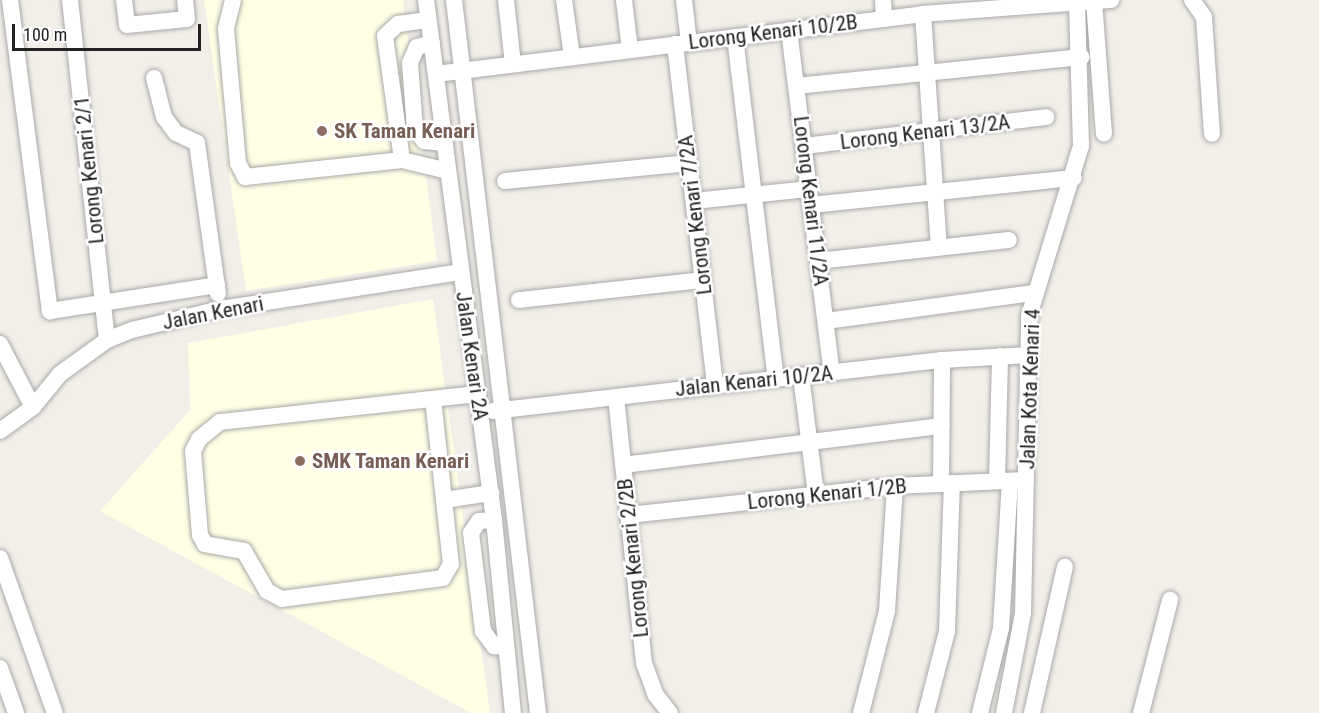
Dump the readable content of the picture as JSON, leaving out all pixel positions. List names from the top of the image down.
{
  "streets": {
    "street": [
      "Lorong Kenari 10/2B",
      "Lorong Kenari 13/2A",
      "Lorong Kenari 2/1",
      "Lorong Kenari 11/2A",
      "Lorong Kenari 7/2A",
      "Jalan Kenari",
      "Jalan Kenari 2A",
      "Jalan Kenari 10/2A",
      "Jalan Kota Kenari 4",
      "Lorong Kenari 1/2B",
      "Lorong Kenari 2/2B"
    ]
  },
  "crossings": [
    ["Lorong Kenari 10/2B", "Lorong Kenari 11/2A"],
    ["Lorong Kenari 10/2B", "Lorong Kenari 7/2A"],
    ["Lorong Kenari 10/2B", "Jalan Kenari 2A"],
    ["Lorong Kenari 10/2B", "Jalan Kota Kenari 4"],
    ["Lorong Kenari 13/2A", "Lorong Kenari 11/2A"],
    ["Lorong Kenari 2/1", "Jalan Kenari"],
    ["Lorong Kenari 11/2A", "Jalan Kenari 10/2A"],
    ["Lorong Kenari 7/2A", "Jalan Kenari 10/2A"],
    ["Jalan Kenari", "Jalan Kenari 2A"],
    ["Jalan Kenari 2A", "Jalan Kenari 10/2A"],
    ["Jalan Kenari 10/2A", "Jalan Kota Kenari 4"],
    ["Jalan Kenari 10/2A", "Lorong Kenari 2/2B"],
    ["Jalan Kota Kenari 4", "Lorong Kenari 1/2B"],
    ["Lorong Kenari 1/2B", "Lorong Kenari 2/2B"]
  ],
  "places": ["SK Taman Kenari", "SMK Taman Kenari"],
  "scale_bar": "100 m"
}
